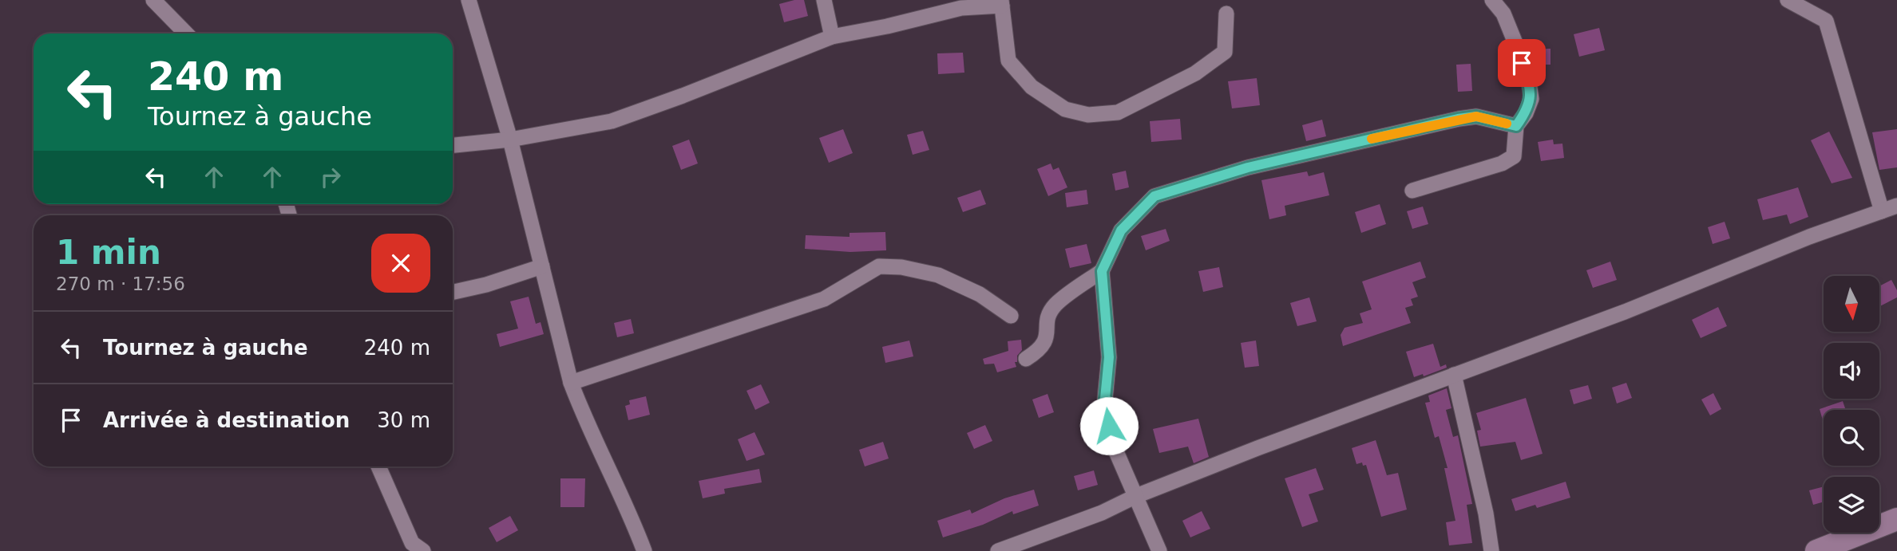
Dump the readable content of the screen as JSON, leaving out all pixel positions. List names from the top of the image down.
{
  "north": "bottom",
  "page": {
    "turn": ["240 m", "Tournez à gauche"],
    "heading": ["1 min", "270 m · 17:56"],
    "list": [
      {
        "name": "Tournez à gauche",
        "value": "240 m"
      },
      {
        "name": "Arrivée à destination",
        "value": "30 m"
      }
    ]
  }
}
